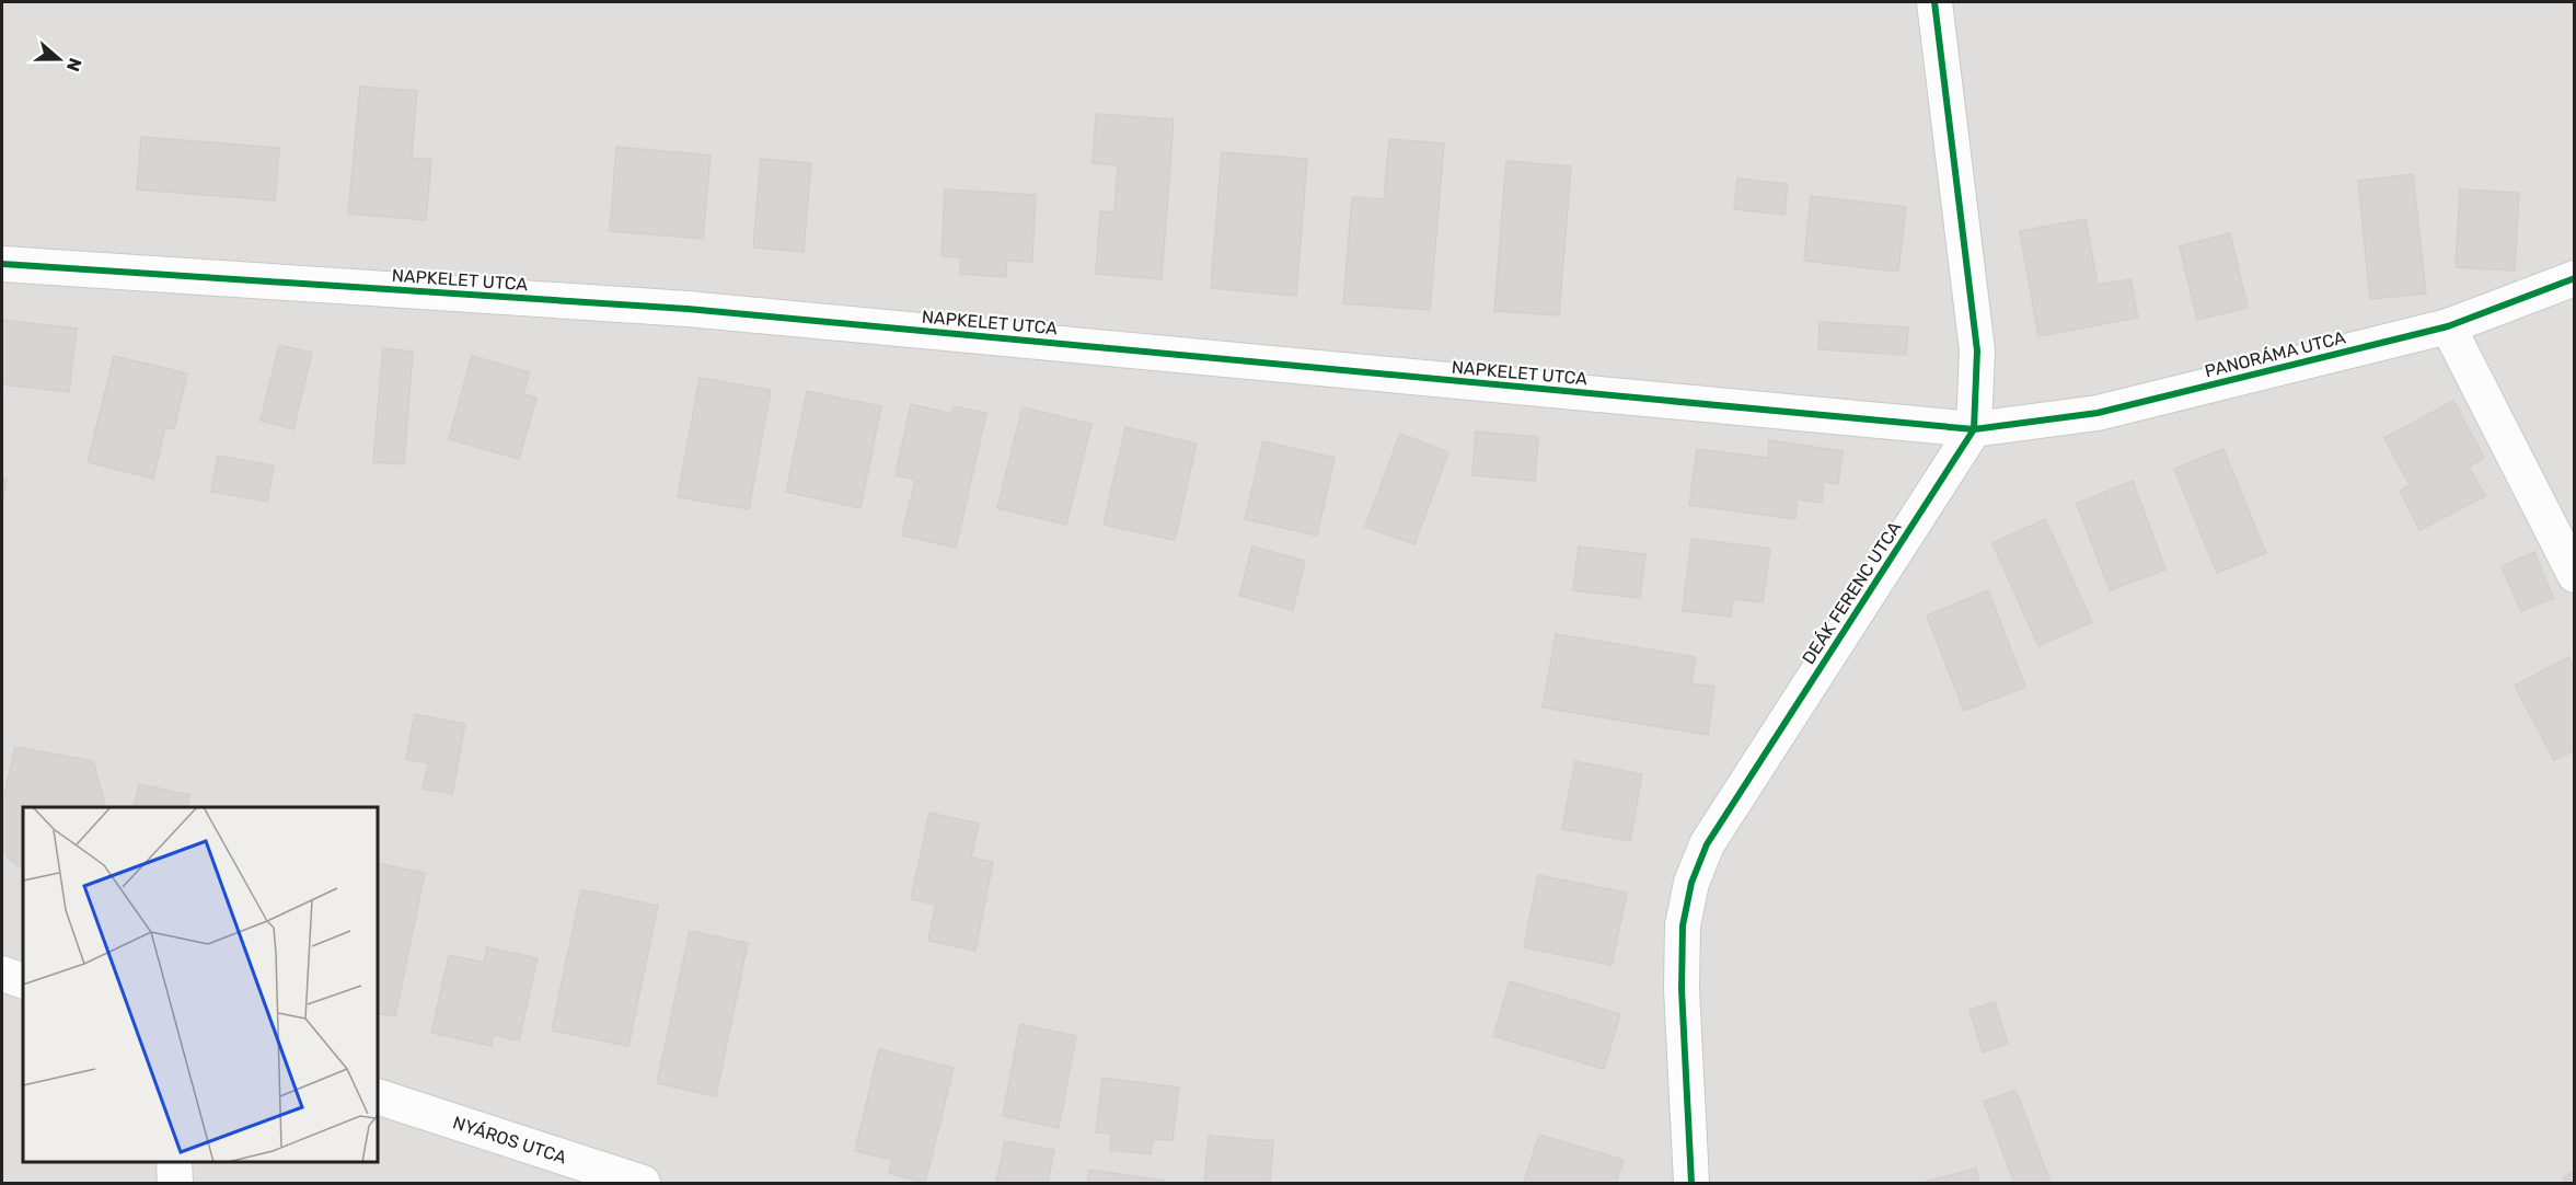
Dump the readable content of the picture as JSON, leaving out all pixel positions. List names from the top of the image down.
{
  "streets": {
    "street": [
      "NAPKELET UTCA",
      "PANORÁMA UTCA",
      "DEÁK FERENC UTCA",
      "NYÁROS UTCA"
    ]
  },
  "crossings": [
    ["NAPKELET UTCA", "PANORÁMA UTCA"],
    ["NAPKELET UTCA", "DEÁK FERENC UTCA"],
    ["PANORÁMA UTCA", "DEÁK FERENC UTCA"]
  ],
  "north": "right"
}
